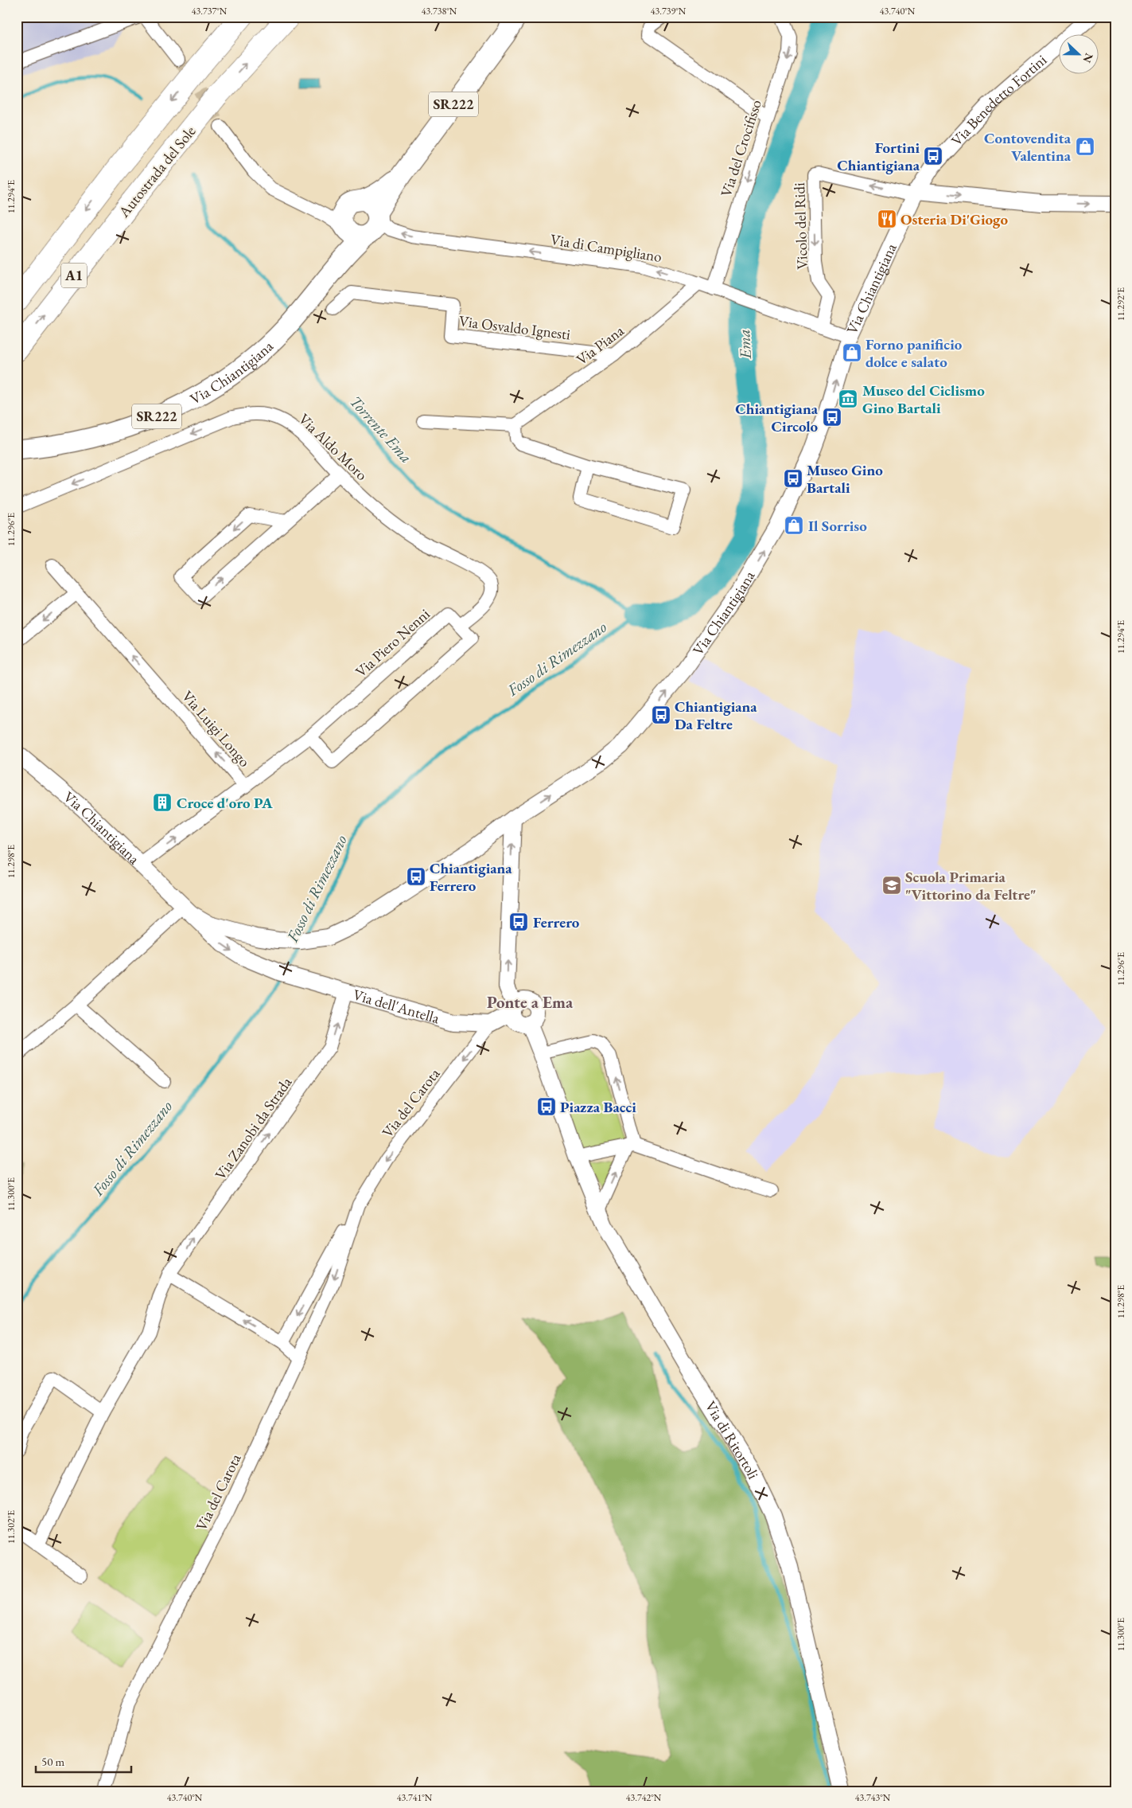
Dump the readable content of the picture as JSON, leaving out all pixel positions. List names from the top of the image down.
{
  "streets": {
    "highway": ["Autostrada del Sole", "A1"],
    "main road": ["SR222", "Via Chiantigiana"],
    "street": [
      "Via Benedetto Fortini",
      "Via del Crocifisso",
      "Vicolo del Ridi",
      "Via di Campigliano",
      "Via Osvaldo Ignesti",
      "Via Piana",
      "Via Aldo Moro",
      "Via Piero Nenni",
      "Via Luigi Longo",
      "Via dell'Antella",
      "Via del Carota",
      "Via Zanobi da Strada",
      "Via di Ritortoli"
    ]
  },
  "crossings": [
    ["Via Benedetto Fortini", "Vicolo del Ridi"],
    ["Via Benedetto Fortini", "Via Chiantigiana"],
    ["SR222", "Via di Campigliano"],
    ["SR222", "Via Chiantigiana"],
    ["Via del Crocifisso", "Via di Campigliano"],
    ["Vicolo del Ridi", "Via di Campigliano"],
    ["Vicolo del Ridi", "Via Chiantigiana"],
    ["Via di Campigliano", "Via Chiantigiana"],
    ["Via di Campigliano", "Via Piana"],
    ["Via Chiantigiana", "Via Luigi Longo"],
    ["Via Chiantigiana", "Via dell'Antella"],
    ["Via Osvaldo Ignesti", "Via Piana"],
    ["Via Aldo Moro", "Via Piero Nenni"],
    ["Via Piero Nenni", "Via Luigi Longo"],
    ["Via dell'Antella", "Via del Carota"],
    ["Via dell'Antella", "Via Zanobi da Strada"]
  ],
  "one_way": [
    "Via del Crocifisso",
    "Via di Campigliano",
    "Via Aldo Moro",
    "Via del Carota",
    "Via Zanobi da Strada"
  ],
  "districts": ["Ponte a Ema"],
  "water": ["Ema", "Torrente Ema", "Fosso di Rimezzano"],
  "places": {
    "shop": ["Contovendita Valentina", "Forno panificio dolce e salato", "Il Sorriso"],
    "bus stop": [
      "Fortini Chiantigiana",
      "Chiantigiana Circolo",
      "Museo Gino Bartali",
      "Chiantigiana Da Feltre",
      "Chiantigiana Ferrero",
      "Ferrero",
      "Piazza Bacci"
    ],
    "restaurant": ["Osteria Di'Giogo"],
    "museum": ["Museo del Ciclismo Gino Bartali"],
    "building": ["Croce d'oro PA"],
    "school or university": ["Scuola Primaria \"Vittorino da Feltre\""]
  },
  "scale_bar": "50 m",
  "north": "right",
  "coordinates": [
    "43.737°N",
    "43.738°N",
    "43.739°N",
    "43.740°N",
    "11.294°E",
    "11.292°E",
    "11.296°E",
    "11.298°E",
    "11.300°E",
    "11.302°E",
    "43.741°N",
    "43.742°N",
    "43.743°N"
  ]
}
